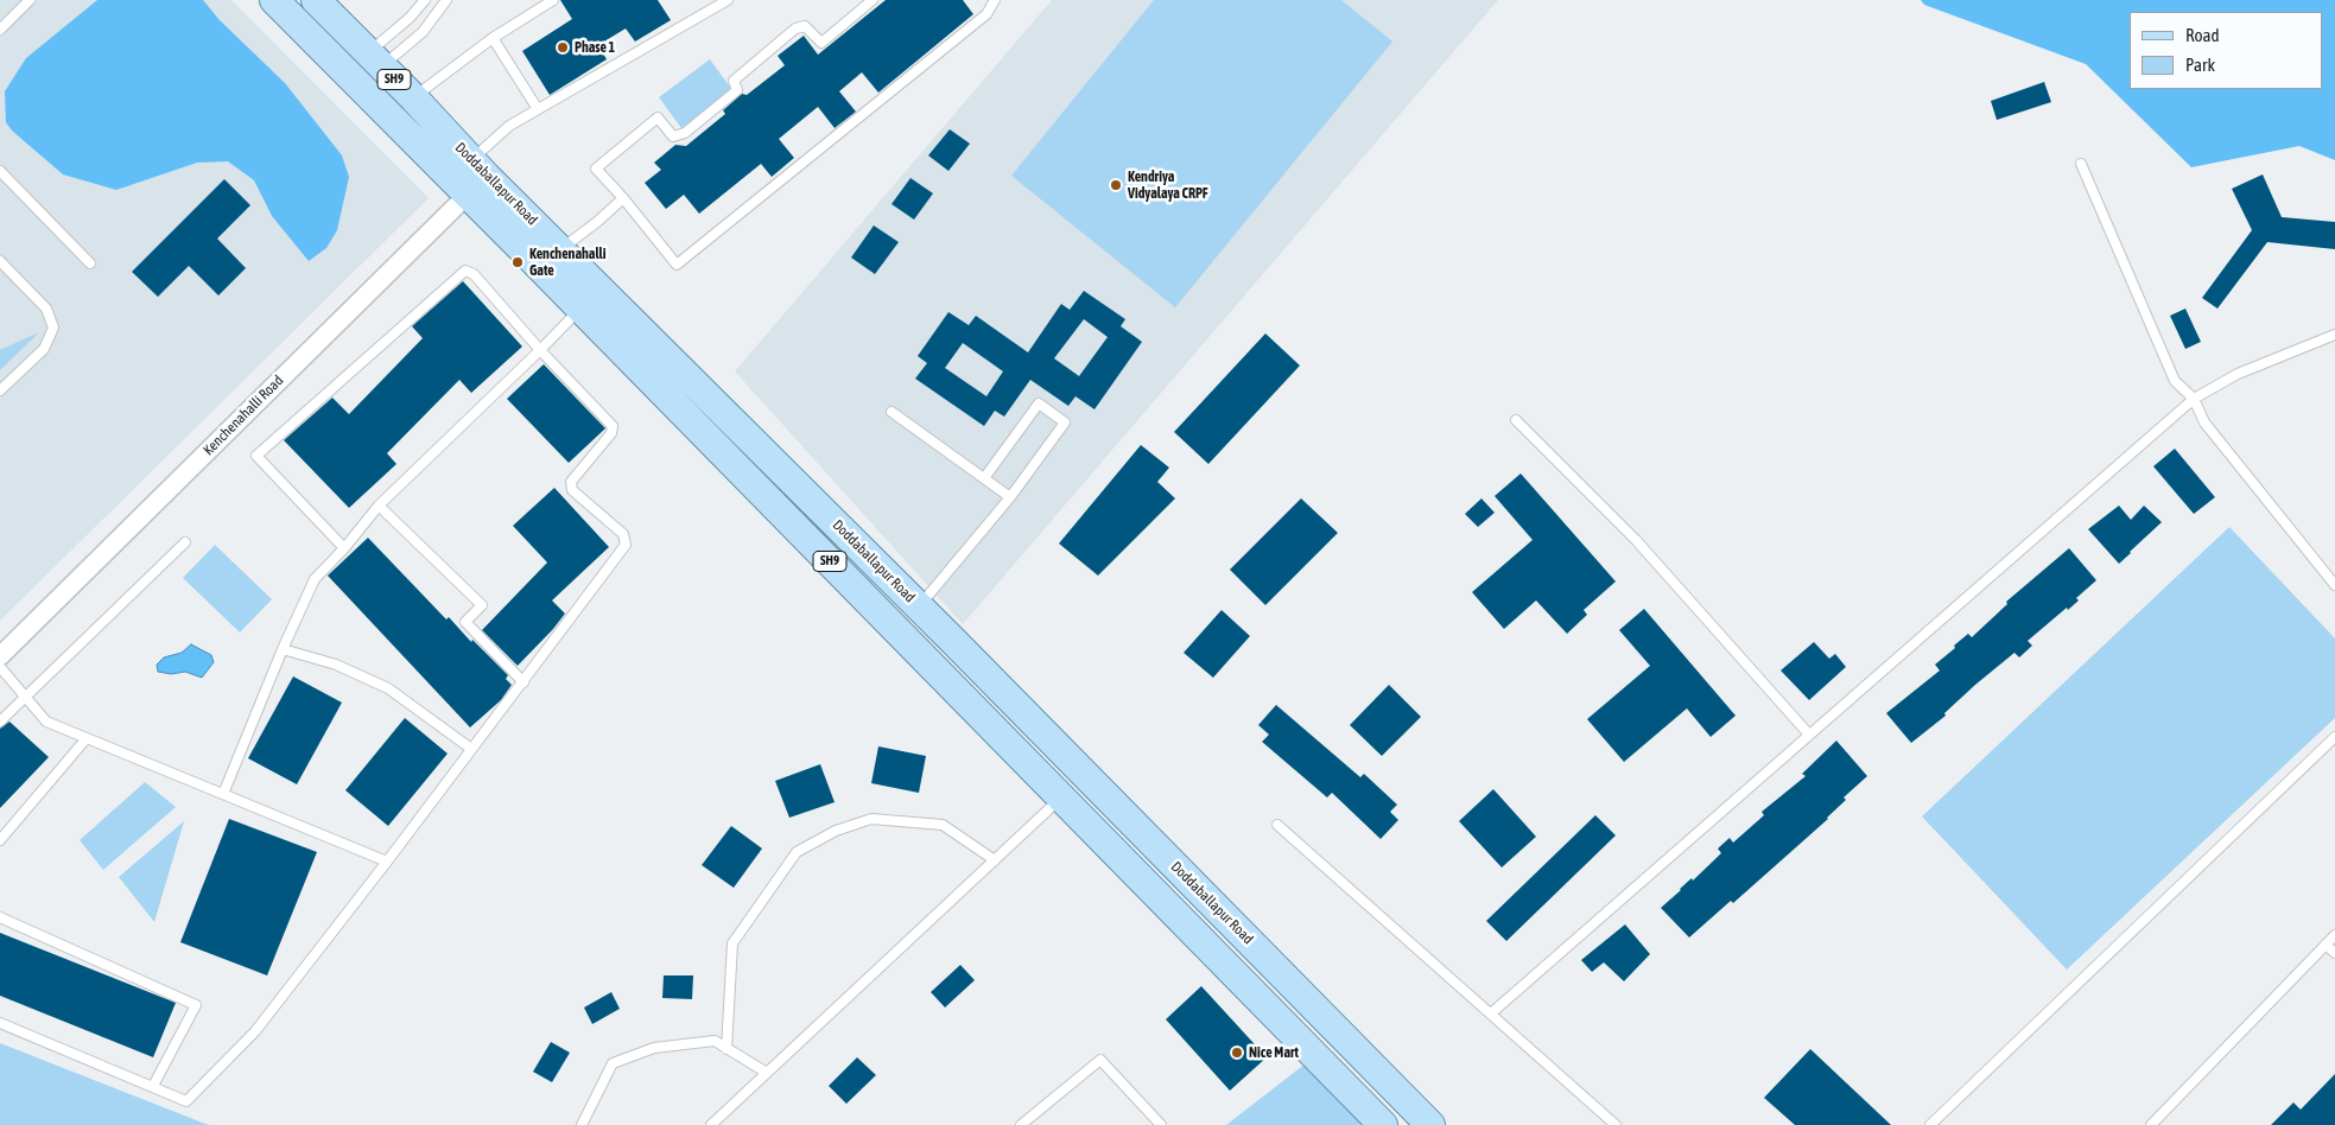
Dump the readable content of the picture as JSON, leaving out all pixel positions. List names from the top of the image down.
{
  "streets": {
    "main road": ["SH9", "Doddaballapur Road"],
    "street": ["Kenchenahalli Road"]
  },
  "crossings": [
    ["Doddaballapur Road", "Kenchenahalli Road"]
  ],
  "places": [
    "Phase 1",
    "Kendriya Vidyalaya CRPF",
    "Kenchenahalli Gate",
    "Nice Mart"
  ],
  "legend": ["Road", "Park"]
}
